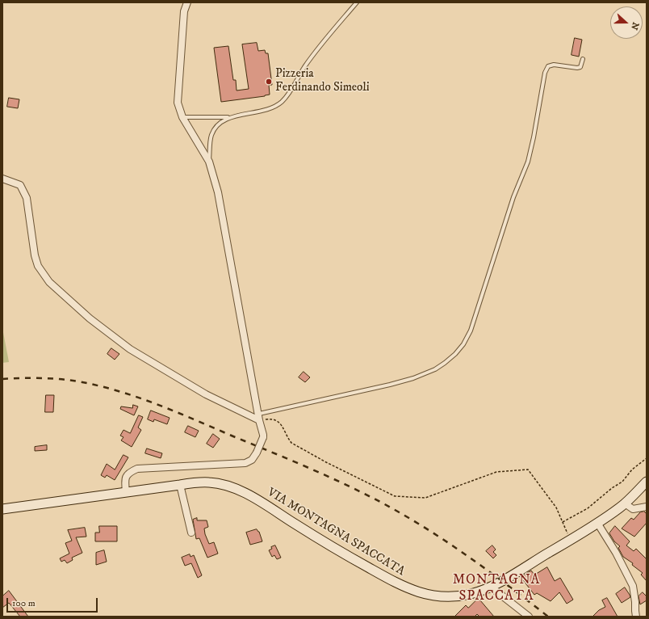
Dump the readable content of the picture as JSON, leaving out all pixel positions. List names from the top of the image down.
{
  "streets": {
    "main road": ["VIA MONTAGNA SPACCATA"]
  },
  "districts": ["MONTAGNA SPACCATA"],
  "places": ["Pizzeria Ferdinando Simeoli"],
  "scale_bar": "100 m",
  "north": "right"
}
